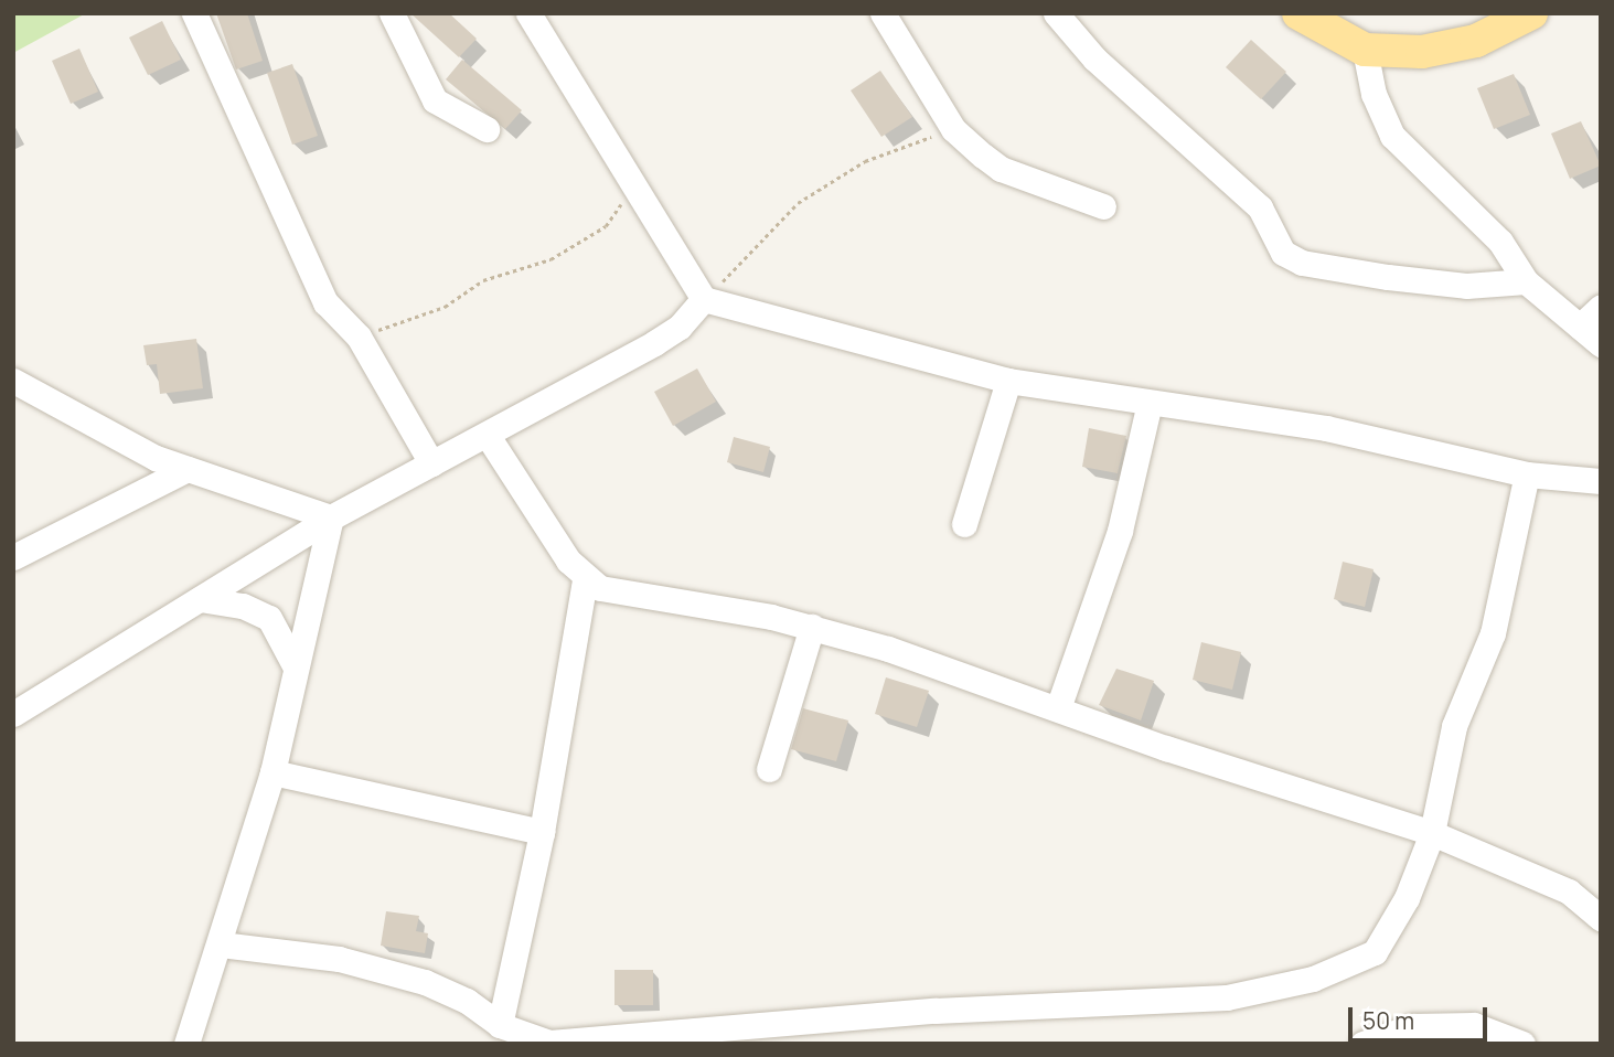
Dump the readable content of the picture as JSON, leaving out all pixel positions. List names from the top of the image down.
{
  "scale_bar": "50 m"
}
